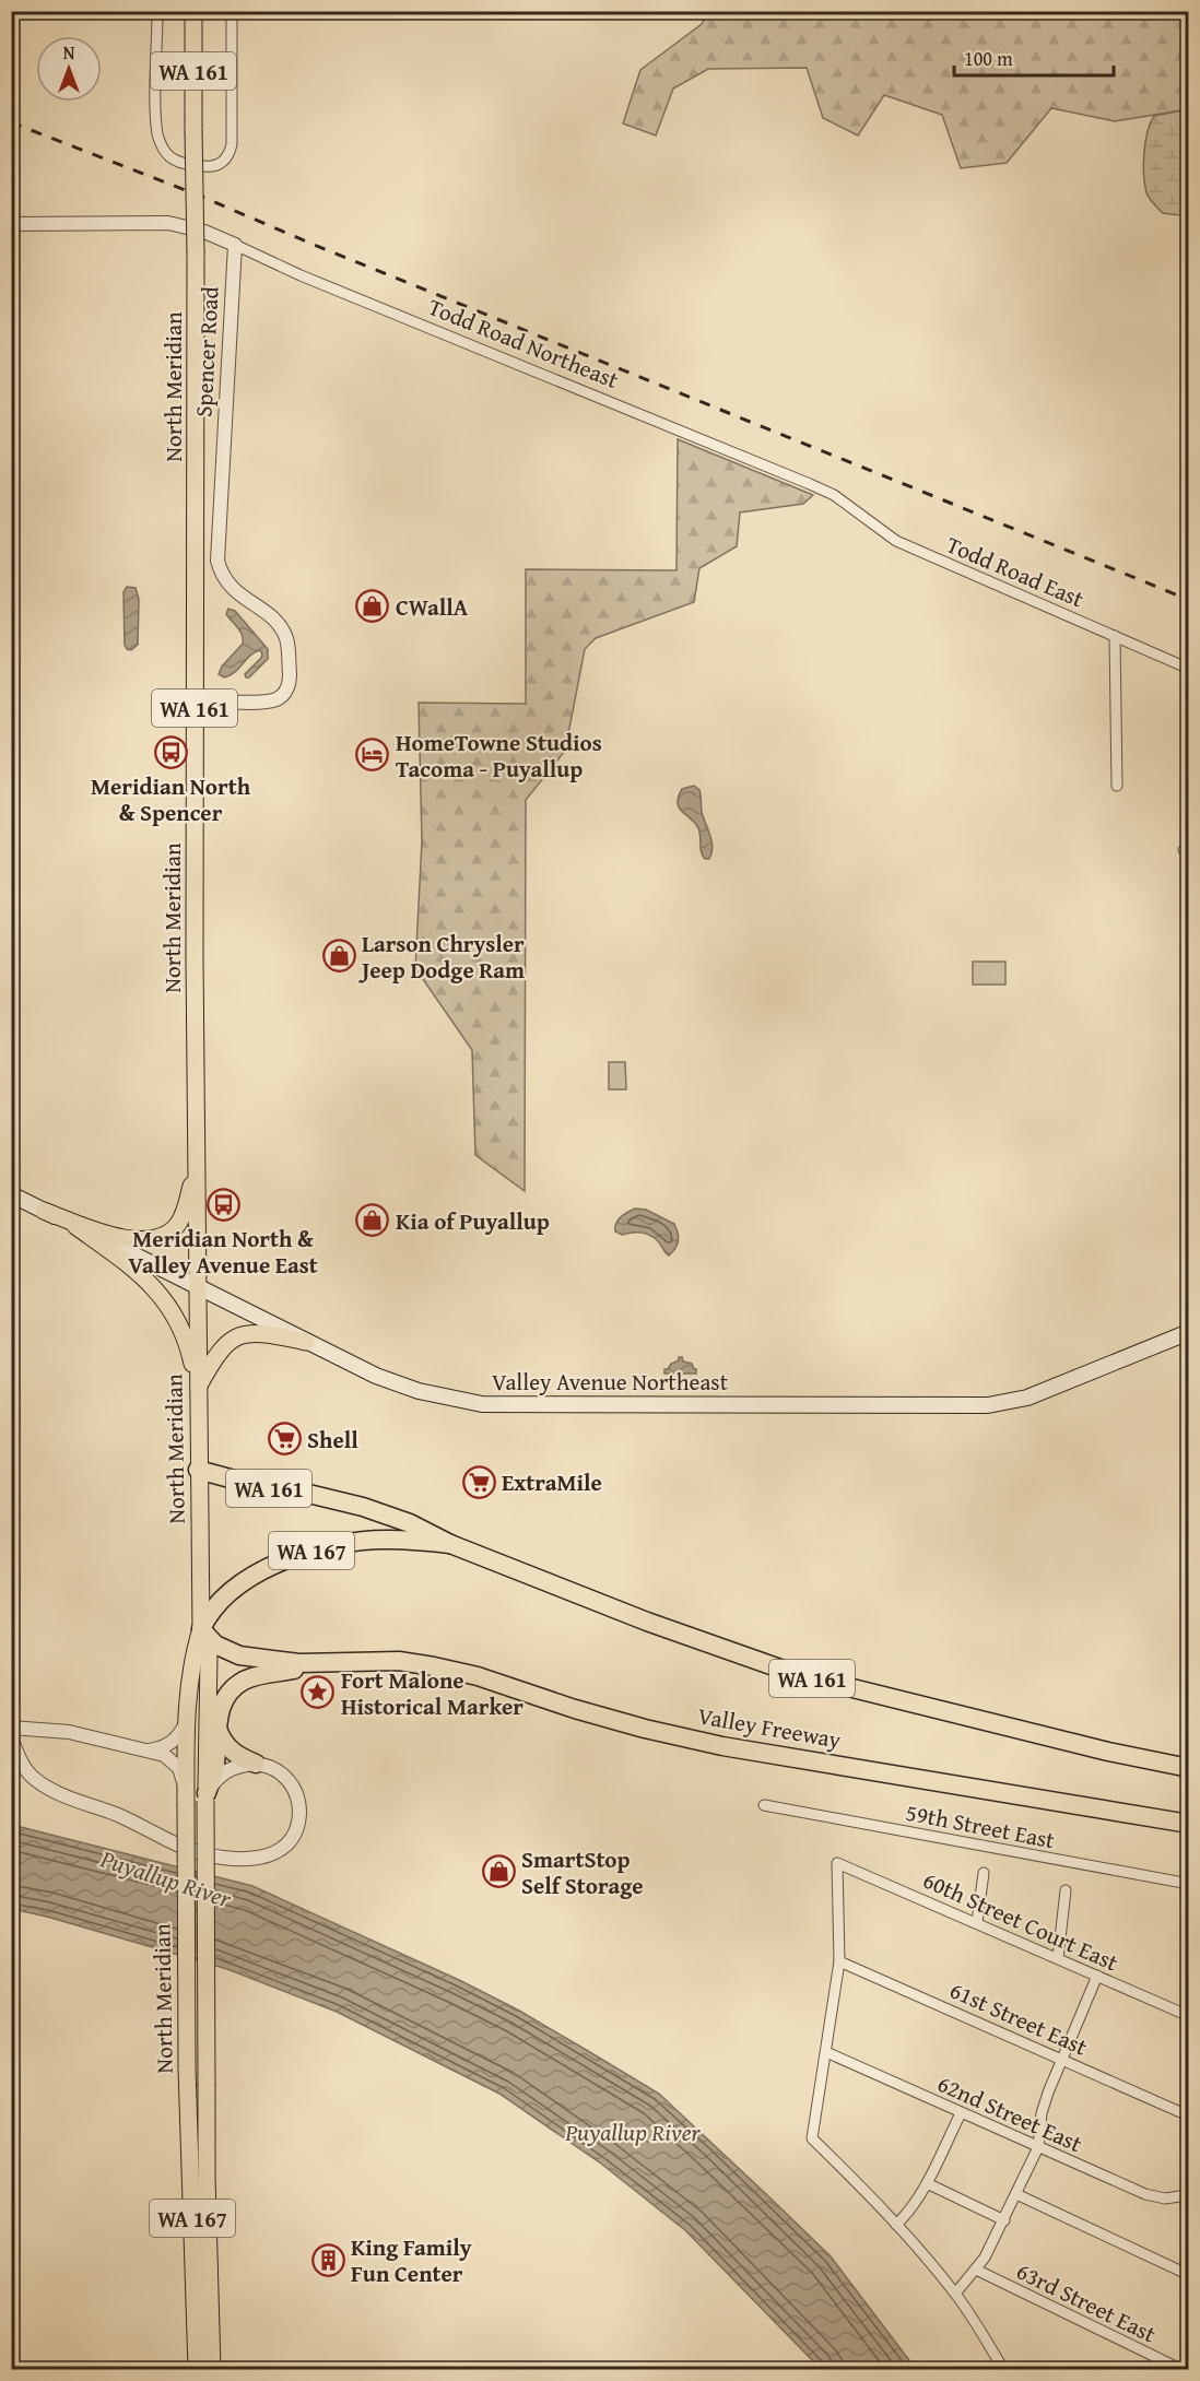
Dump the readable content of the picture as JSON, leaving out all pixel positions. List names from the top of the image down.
{
  "streets": {
    "highway": ["WA 161", "WA 167", "Valley Freeway"],
    "main road": ["North Meridian", "Valley Avenue Northeast"],
    "street": [
      "Todd Road Northeast",
      "Spencer Road",
      "Todd Road East",
      "59th Street East",
      "60th Street Court East",
      "61st Street East",
      "62nd Street East",
      "63rd Street East"
    ]
  },
  "crossings": [
    ["WA 161", "North Meridian"],
    ["WA 161", "WA 167"],
    ["Todd Road Northeast", "Spencer Road"],
    ["Todd Road Northeast", "Todd Road East"],
    ["Spencer Road", "North Meridian"],
    ["North Meridian", "Valley Avenue Northeast"],
    ["North Meridian", "WA 167"],
    ["WA 167", "Valley Freeway"],
    ["60th Street Court East", "61st Street East"]
  ],
  "water": ["Puyallup River"],
  "places": {
    "shop": [
      "CWallA",
      "Larson Chrysler Jeep Dodge Ram",
      "Kia of Puyallup",
      "SmartStop Self Storage"
    ],
    "bus stop": ["Meridian North & Spencer", "Meridian North & Valley Avenue East"],
    "hotel": ["HomeTowne Studios Tacoma - Puyallup"],
    "supermarket": ["Shell", "ExtraMile"],
    "place": ["Fort Malone Historical Marker"],
    "building": ["King Family Fun Center"]
  },
  "scale_bar": "100 m",
  "north": "top"
}
